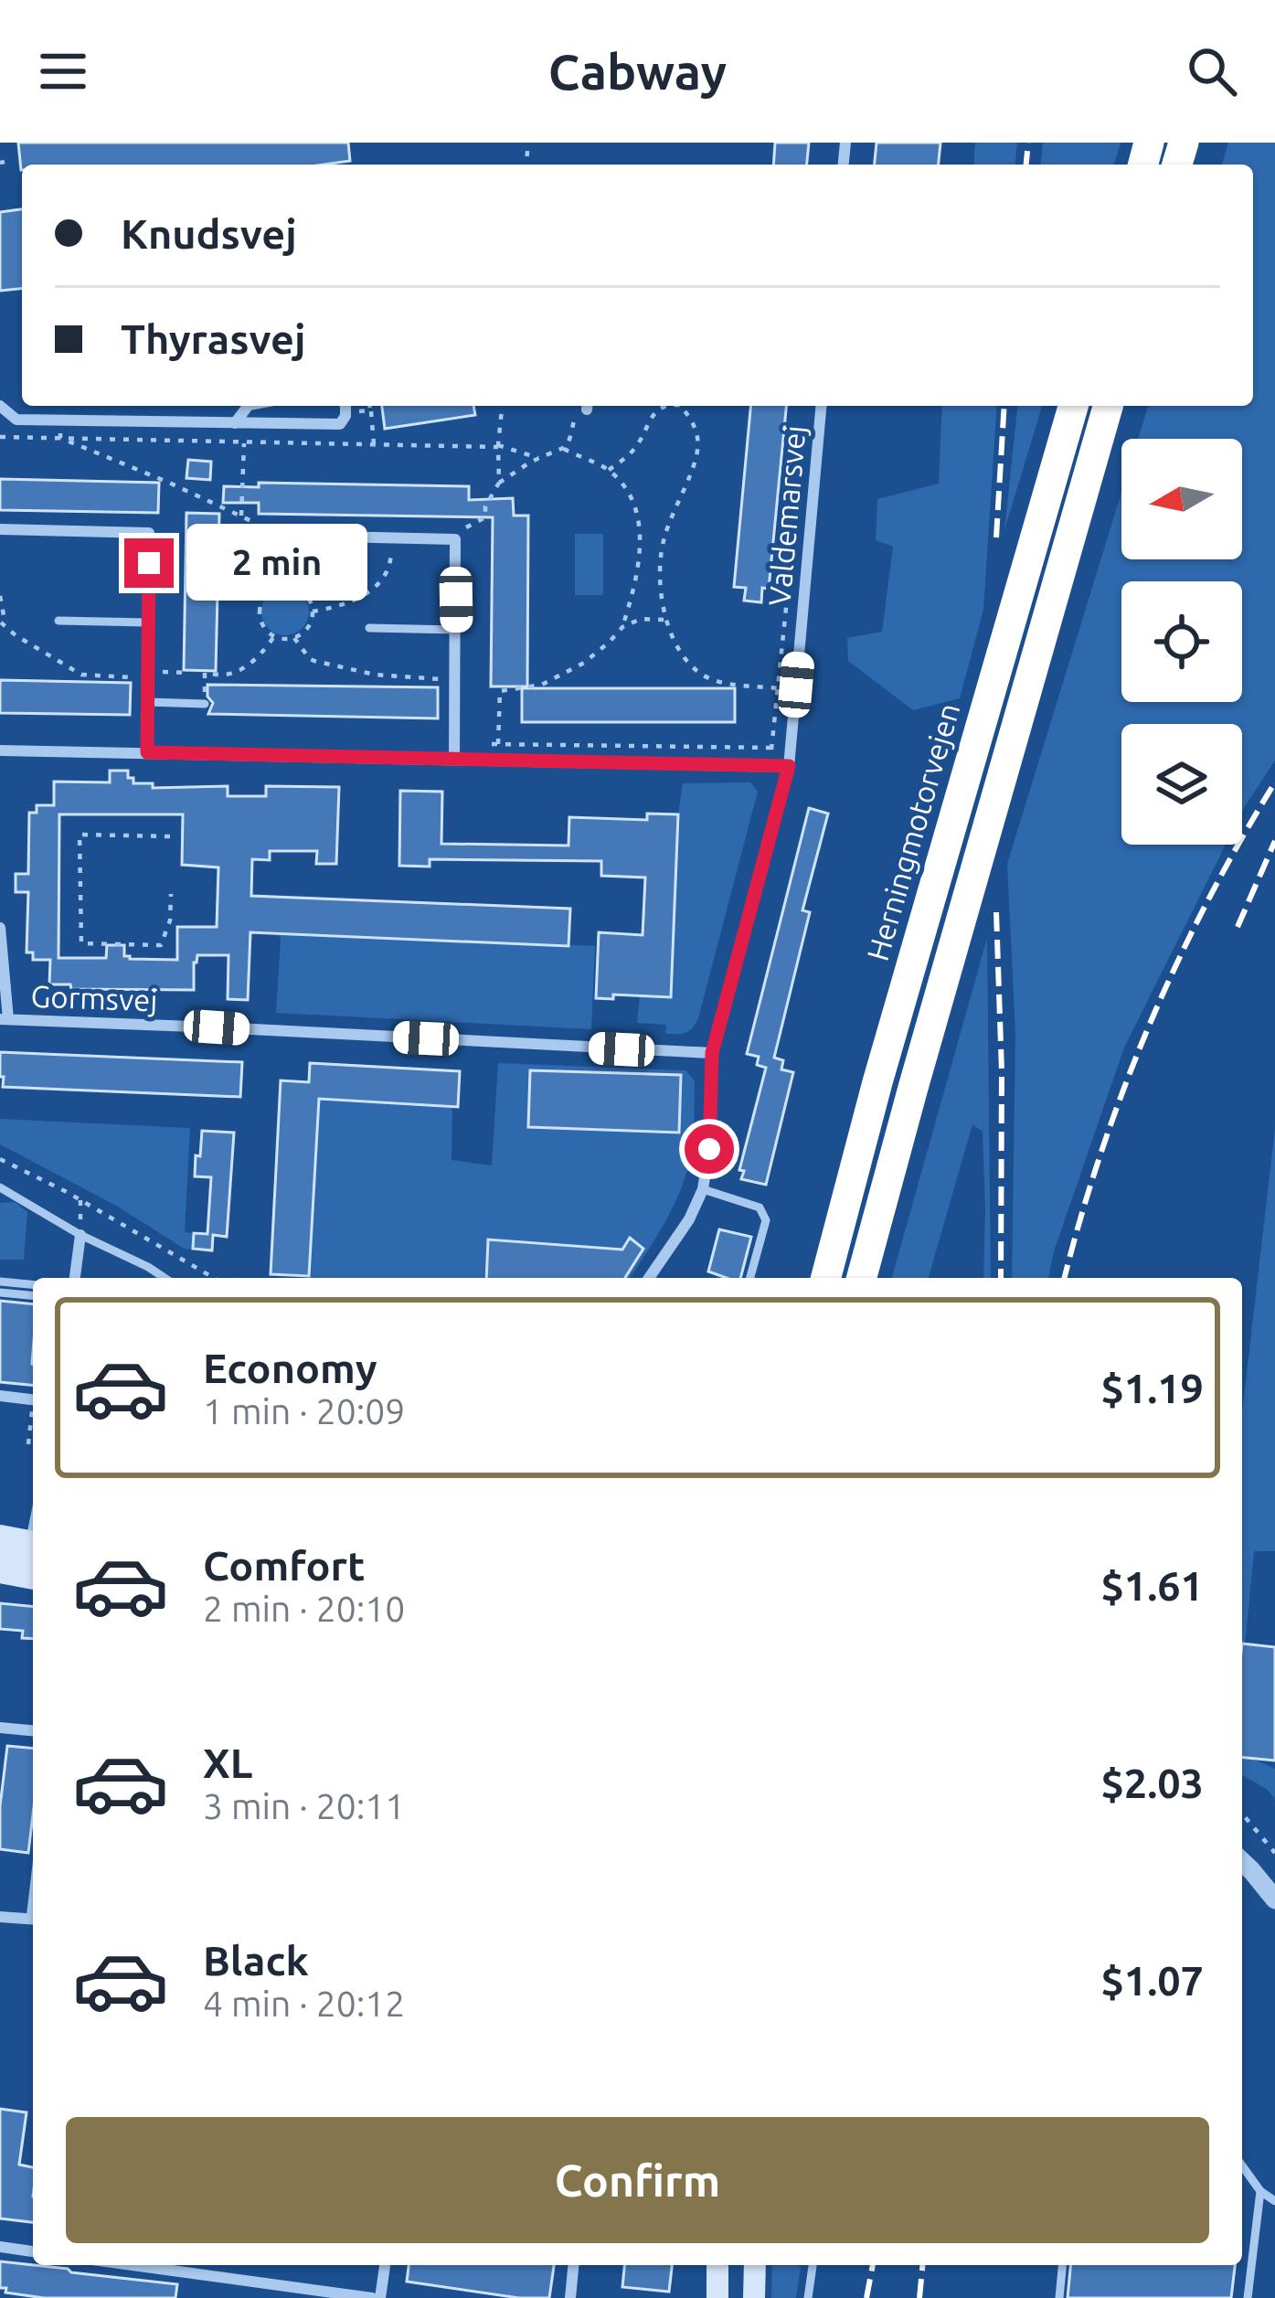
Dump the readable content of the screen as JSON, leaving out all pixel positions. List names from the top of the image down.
{
  "streets": {
    "highway": ["Herningmotorvejen"],
    "street": ["Valdemarsvej", "Gormsvej"]
  },
  "crossings": [
    ["Valdemarsvej", "Gormsvej"]
  ],
  "north": "left",
  "page": {
    "header": "Cabway",
    "banner": ["Knudsvej", "Thyrasvej"],
    "bubble": "2 min",
    "list": [
      {
        "name": "Economy",
        "note": "1 min · 20:09",
        "value": "$1.19"
      },
      {
        "name": "Comfort",
        "note": "2 min · 20:10",
        "value": "$1.61"
      },
      {
        "name": "XL",
        "note": "3 min · 20:11",
        "value": "$2.03"
      },
      {
        "name": "Black",
        "note": "4 min · 20:12",
        "value": "$1.07"
      }
    ],
    "buttons": "Confirm"
  }
}
